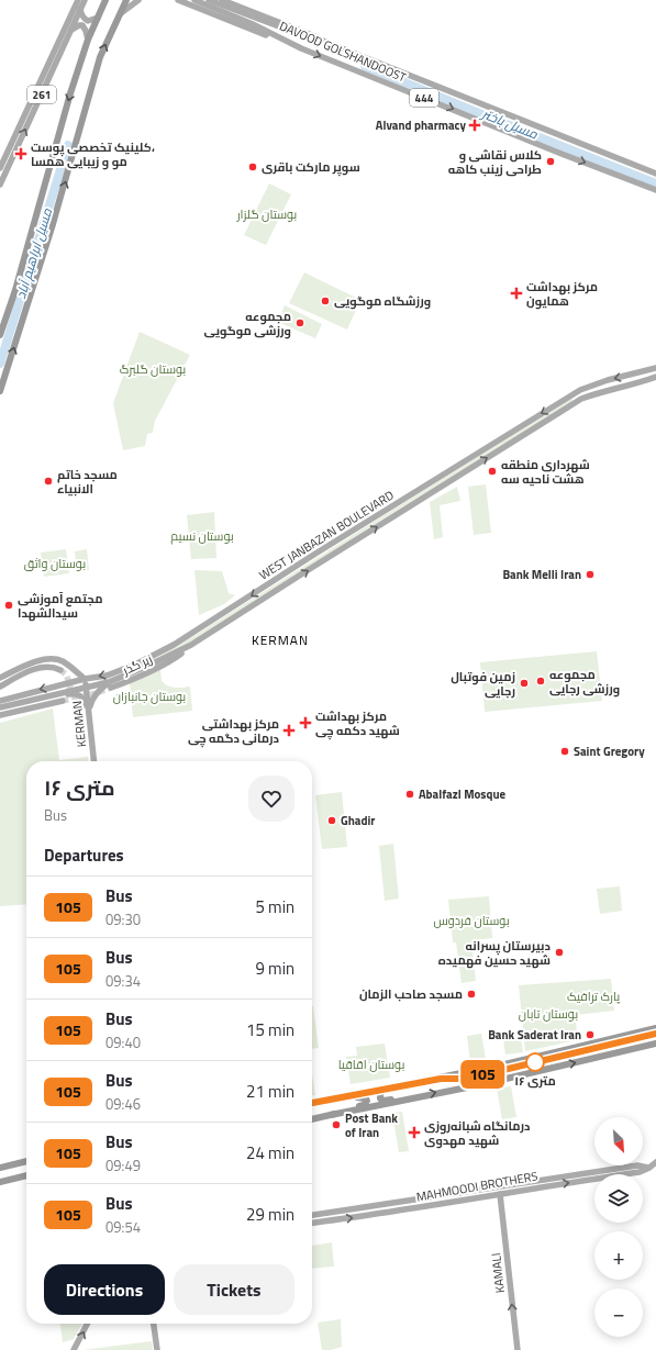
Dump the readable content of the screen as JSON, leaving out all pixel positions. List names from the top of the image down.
{
  "streets": {
    "main road": [
      "DAVOOD GOLSHANDOOST",
      "261",
      "444",
      "WEST JANBAZAN BOULEVARD",
      "زیر گذر",
      "KERMAN",
      "MAHMOODI BROTHERS",
      "KAMALI"
    ]
  },
  "crossings": [
    ["WEST JANBAZAN BOULEVARD", "زیر گذر"],
    ["WEST JANBAZAN BOULEVARD", "KERMAN"],
    ["MAHMOODI BROTHERS", "KAMALI"]
  ],
  "one_way": ["KAMALI"],
  "districts": ["KERMAN"],
  "water": ["مسیل باختر", "مسیل ابراهیم آباد"],
  "parks": [
    "بوستان گلزار",
    "بوستان گلبرگ",
    "بوستان نسیم",
    "بوستان واثق",
    "بوستان جانبازان",
    "بوستان فردوس",
    "پارک ترافیک",
    "بوستان تابان",
    "بوستان اقاقیا"
  ],
  "places": {
    "health": [
      "Alvand pharmacy",
      "کلینیک تخصصی پوست، مو و زیبایی همسا",
      "مرکز بهداشت همایون",
      "مرکز بهداشت شهید دکمه چی",
      "مرکز بهداشتی درمانی دگمه چی",
      "درمانگاه شبانه‌روزی شهید مهدوی"
    ],
    "other": [
      "کلاس نقاشی و طراحی زینب کاهه",
      "سوپر مارکت باقری",
      "ورزشگاه موگویی",
      "مجموعه ورزشی موگویی",
      "شهرداری منطقه هشت ناحیه سه",
      "مسجد خاتم الانبیاء",
      "Bank Melli Iran",
      "مجتمع آموزشی سیدالشهدا",
      "مجموعه ورزشی رجایی",
      "زمین فوتبال رجایی",
      "Saint Gregory",
      "Abalfazl Mosque",
      "Ghadir",
      "دبیرستان پسرانه شهید حسین فهمیده",
      "مسجد صاحب الزمان",
      "Bank Saderat Iran",
      "۱۶ متری",
      "Post Bank of Iran"
    ]
  },
  "lines": ["bus line 105"],
  "north": "bottom right",
  "page": {
    "on_map": "105",
    "heading": [
      ["۱۶ متری", "Bus"],
      "Departures"
    ],
    "list": [
      {
        "mark": "105",
        "name": "Bus",
        "note": "09:30",
        "value": "5 min"
      },
      {
        "mark": "105",
        "name": "Bus",
        "note": "09:34",
        "value": "9 min"
      },
      {
        "mark": "105",
        "name": "Bus",
        "note": "09:40",
        "value": "15 min"
      },
      {
        "mark": "105",
        "name": "Bus",
        "note": "09:46",
        "value": "21 min"
      },
      {
        "mark": "105",
        "name": "Bus",
        "note": "09:49",
        "value": "24 min"
      },
      {
        "mark": "105",
        "name": "Bus",
        "note": "09:54",
        "value": "29 min"
      }
    ],
    "map_buttons": ["+", "−"],
    "buttons": ["Directions", "Tickets"]
  }
}
